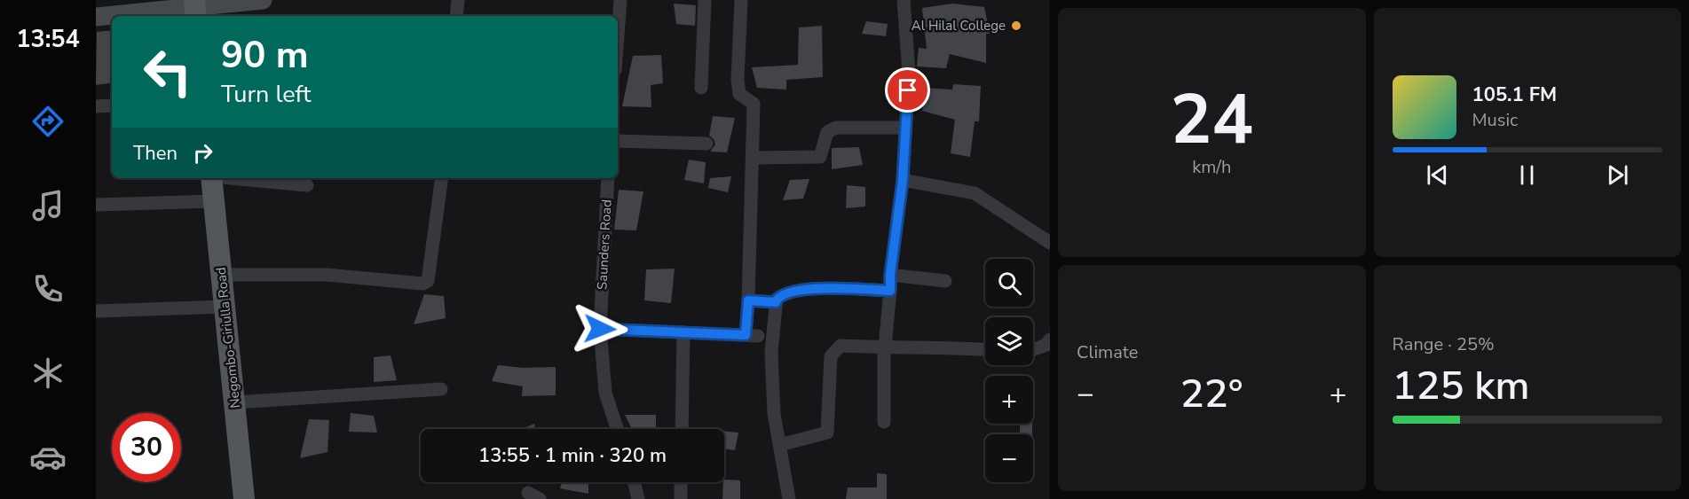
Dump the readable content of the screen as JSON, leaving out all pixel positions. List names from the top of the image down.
{
  "streets": {
    "main road": ["Negombo-Giriulla Road"],
    "street": ["Saunders Road"]
  },
  "places": ["Al Hilal College"],
  "page": {
    "tabs": "13:54",
    "tile": [
      ["24", "km/h"],
      "Climate",
      ["Range · 25%", "125 km"]
    ],
    "turn": ["90 m", "Turn left"],
    "song": ["105.1 FM", "Music"],
    "then": "Then",
    "map_buttons": ["+", "−"],
    "heat": ["−", "22°", "+"],
    "limit": "30",
    "trip": "13:55 · 1 min · 320 m"
  }
}
